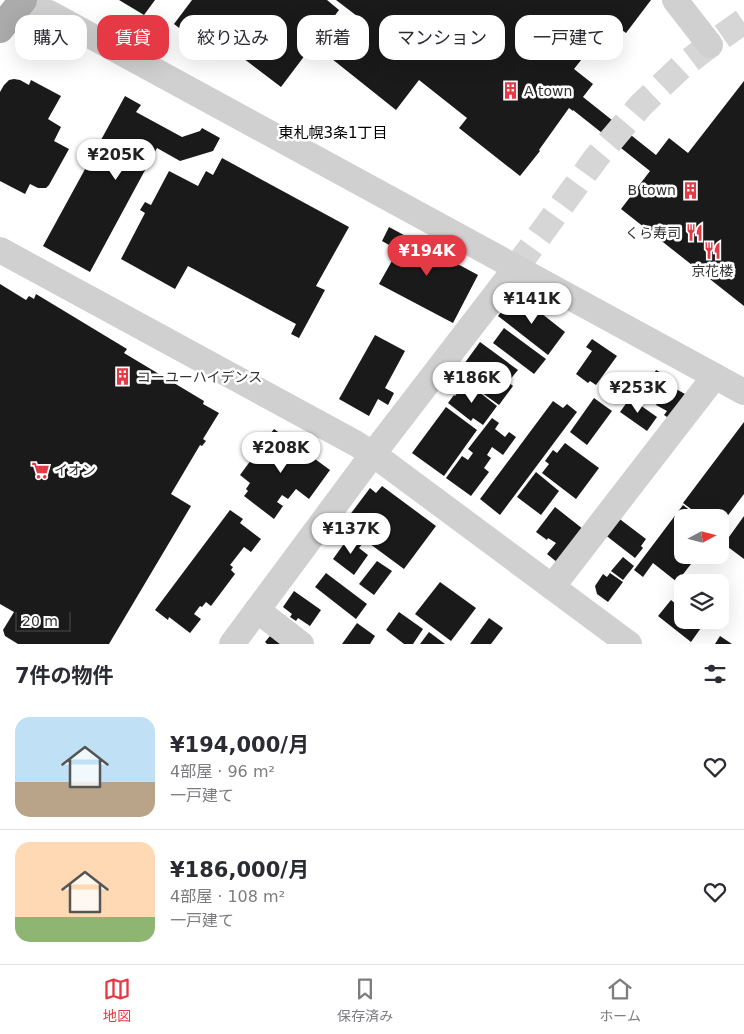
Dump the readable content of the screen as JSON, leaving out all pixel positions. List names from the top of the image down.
{
  "districts": ["東札幌3条1丁目"],
  "places": {
    "building": ["A town", "B town", "コーユーハイデンス"],
    "restaurant": ["くら寿司", "京花楼"],
    "supermarket": ["イオン"]
  },
  "scale_bar": "20 m",
  "north": "right",
  "page": {
    "chip": [
      "購入",
      "賃貸",
      "絞り込み",
      "新着",
      "マンション",
      "一戸建て"
    ],
    "price": [
      "¥205K",
      "¥194K",
      "¥141K",
      "¥186K",
      "¥253K",
      "¥208K",
      "¥137K"
    ],
    "scale": "20 m",
    "heading": "7件の物件",
    "list": [
      {
        "name": "¥194,000/月",
        "note": "4部屋 · 96 m² · 一戸建て"
      },
      {
        "name": "¥186,000/月",
        "note": "4部屋 · 108 m² · 一戸建て"
      }
    ],
    "tabs": ["地図", "保存済み", "ホーム"]
  }
}
